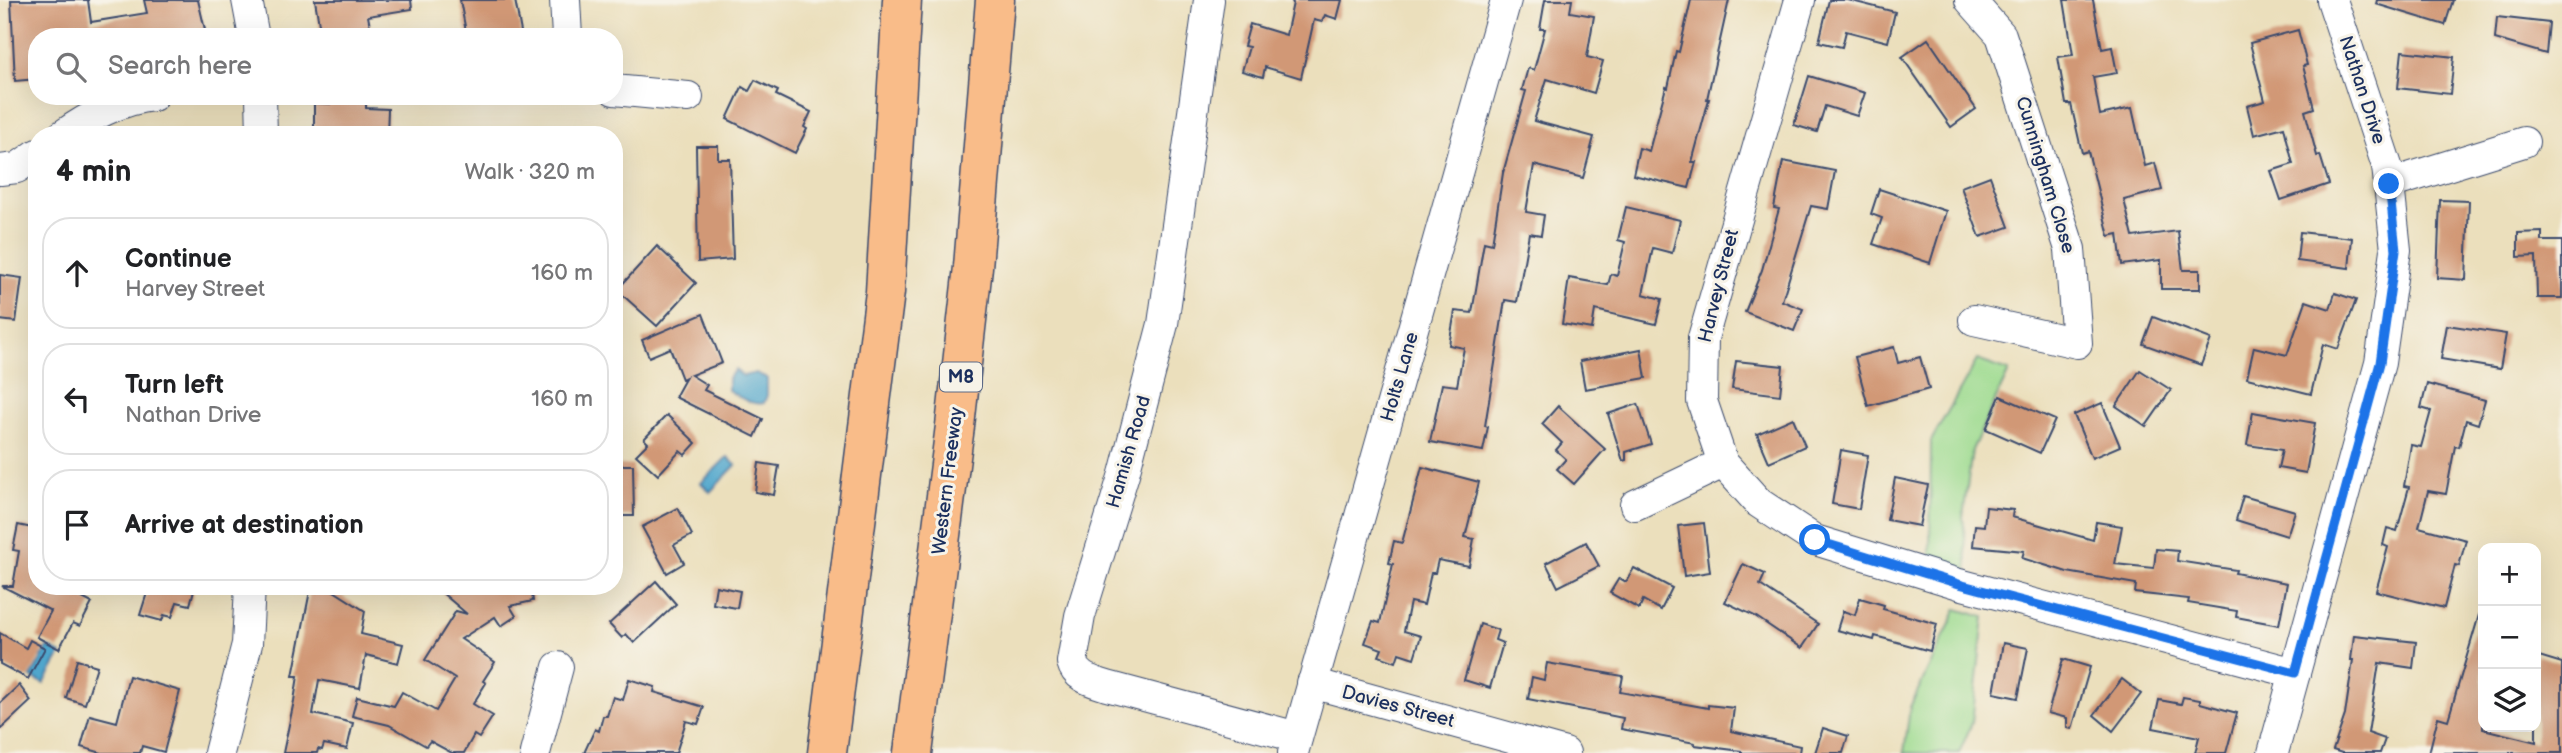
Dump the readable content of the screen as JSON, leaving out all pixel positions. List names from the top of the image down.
{
  "streets": {
    "highway": ["M8", "Western Freeway"],
    "street": [
      "Nathan Drive",
      "Cunningham Close",
      "Harvey Street",
      "Holts Lane",
      "Hamish Road",
      "Davies Street"
    ]
  },
  "crossings": [
    ["Nathan Drive", "Harvey Street"],
    ["Holts Lane", "Hamish Road"],
    ["Holts Lane", "Davies Street"]
  ],
  "page": {
    "search": "Search here",
    "heading": ["4 min", "Walk · 320 m"],
    "list": [
      ["Continue", "Harvey Street", "160 m"],
      ["Turn left", "Nathan Drive", "160 m"],
      "Arrive at destination"
    ],
    "map_buttons": ["+", "−"]
  }
}
